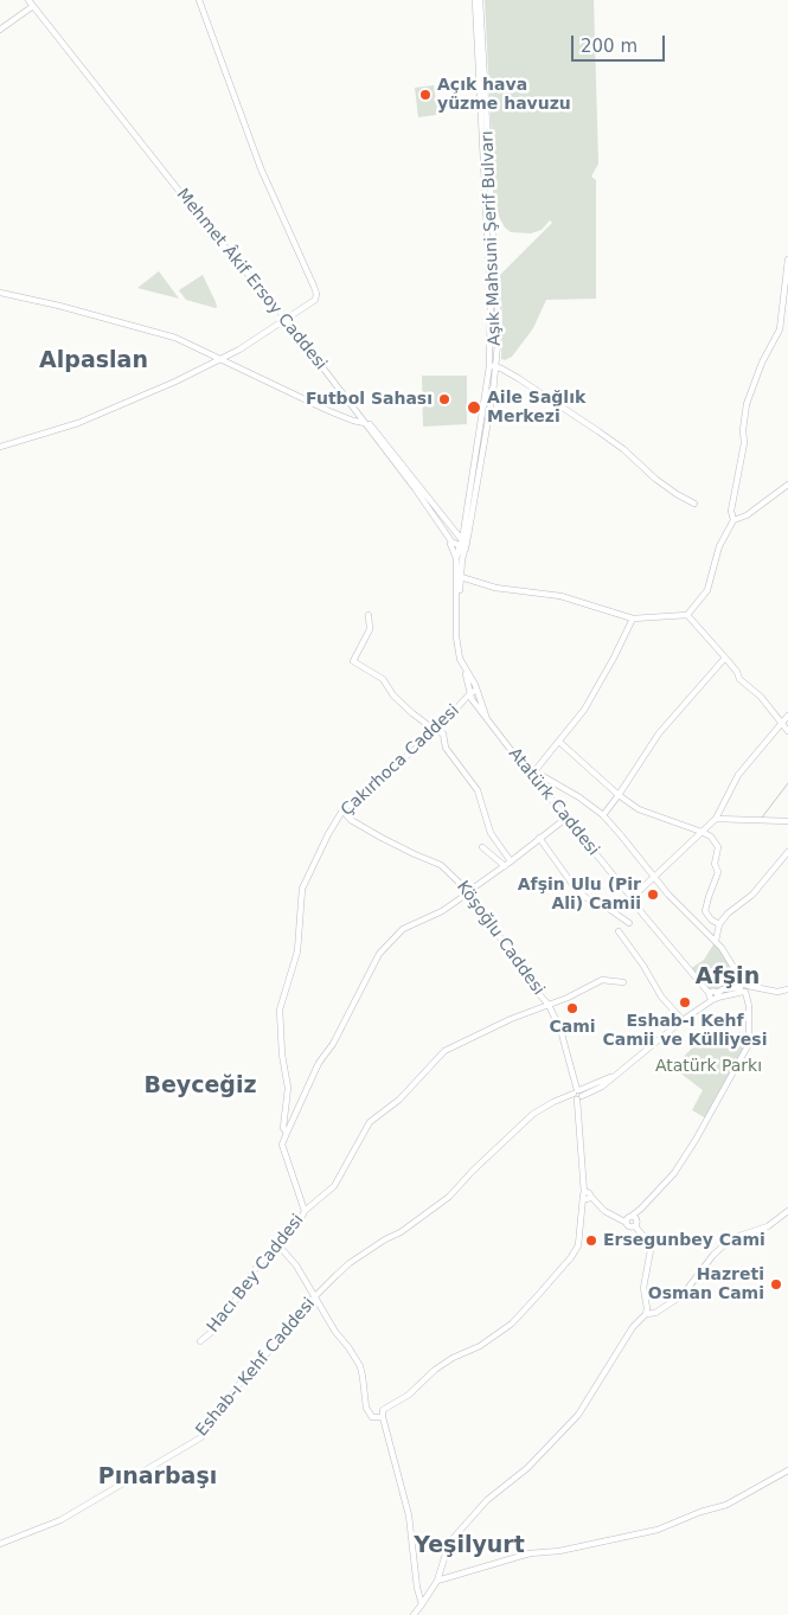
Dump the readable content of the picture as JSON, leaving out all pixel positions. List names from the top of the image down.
{
  "streets": {
    "street": [
      "Aşık Mahsuni Şerif Bulvarı",
      "Mehmet Âkif Ersoy Caddesi",
      "Çakırhoca Caddesi",
      "Atatürk Caddesi",
      "Köşoğlu Caddesi",
      "Hacı Bey Caddesi",
      "Eshab-ı Kehf Caddesi"
    ]
  },
  "crossings": [
    ["Aşık Mahsuni Şerif Bulvarı", "Mehmet Âkif Ersoy Caddesi"],
    ["Aşık Mahsuni Şerif Bulvarı", "Atatürk Caddesi"],
    ["Mehmet Âkif Ersoy Caddesi", "Atatürk Caddesi"],
    ["Çakırhoca Caddesi", "Atatürk Caddesi"],
    ["Çakırhoca Caddesi", "Köşoğlu Caddesi"],
    ["Çakırhoca Caddesi", "Hacı Bey Caddesi"],
    ["Köşoğlu Caddesi", "Hacı Bey Caddesi"],
    ["Köşoğlu Caddesi", "Eshab-ı Kehf Caddesi"]
  ],
  "districts": [
    "Alpaslan",
    "Afşin",
    "Beyceğiz",
    "Pınarbaşı",
    "Yeşilyurt"
  ],
  "parks": ["Atatürk Parkı"],
  "places": [
    "Açık hava yüzme havuzu",
    "Futbol Sahası",
    "Aile Sağlık Merkezi",
    "Afşin Ulu (Pir Ali) Camii",
    "Eshab-ı Kehf Camii ve Külliyesi",
    "Cami",
    "Ersegunbey Cami",
    "Hazreti Osman Cami"
  ],
  "scale_bar": "200 m"
}
